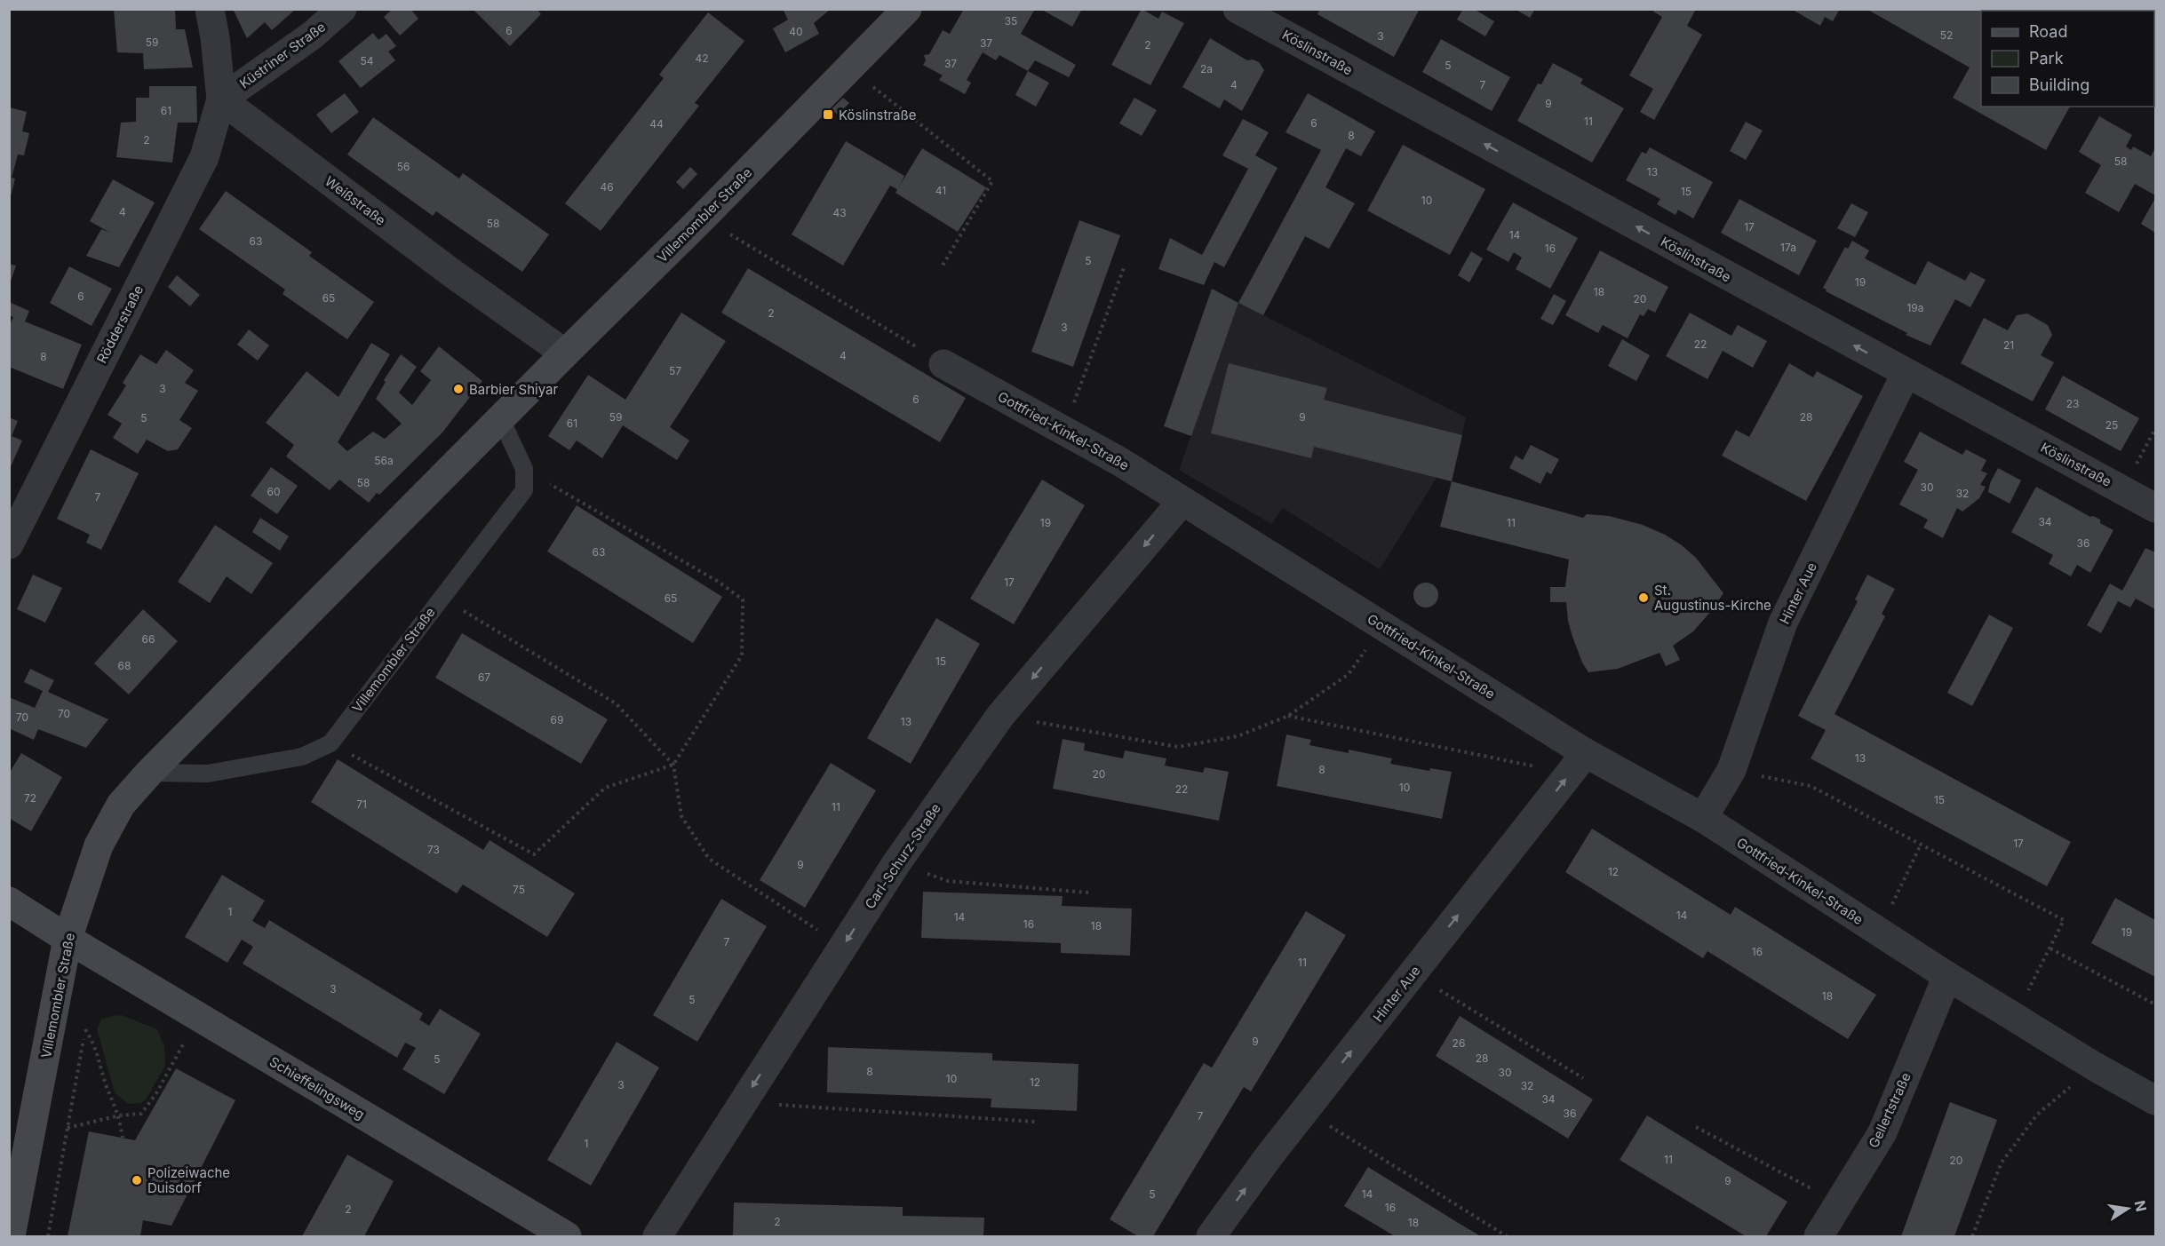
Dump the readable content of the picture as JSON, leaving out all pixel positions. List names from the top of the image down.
{
  "streets": {
    "street": [
      "Köslinstraße",
      "Küstriner Straße",
      "Weißstraße",
      "Villemombler Straße",
      "Rödderstraße",
      "Gottfried-Kinkel-Straße",
      "Hinter Aue",
      "Carl-Schurz-Straße",
      "Schieffelingsweg",
      "Gellertstraße"
    ]
  },
  "crossings": [
    ["Köslinstraße", "Hinter Aue"],
    ["Küstriner Straße", "Weißstraße"],
    ["Küstriner Straße", "Rödderstraße"],
    ["Weißstraße", "Villemombler Straße"],
    ["Weißstraße", "Rödderstraße"],
    ["Villemombler Straße", "Schieffelingsweg"],
    ["Gottfried-Kinkel-Straße", "Hinter Aue"],
    ["Gottfried-Kinkel-Straße", "Carl-Schurz-Straße"],
    ["Gottfried-Kinkel-Straße", "Gellertstraße"]
  ],
  "one_way": ["Köslinstraße", "Hinter Aue", "Carl-Schurz-Straße"],
  "places": {
    "transit": ["Köslinstraße"],
    "other": ["Barbier Shiyar", "St. Augustinus-Kirche", "Polizeiwache Duisdorf"]
  },
  "house_numbers": [
    "35",
    "6",
    "40",
    "52",
    "3",
    "59",
    "37",
    "2",
    "42",
    "54",
    "37",
    "5",
    "2a",
    "4",
    "7",
    "9",
    "61",
    "11",
    "6",
    "44",
    "8",
    "2",
    "58",
    "56",
    "13",
    "46",
    "41",
    "15",
    "10",
    "4",
    "43",
    "58",
    "17",
    "14",
    "63",
    "17a",
    "16",
    "5",
    "19",
    "18",
    "6",
    "65",
    "20",
    "19a",
    "2",
    "3",
    "22",
    "21",
    "4",
    "8",
    "57",
    "3",
    "6",
    "23",
    "59",
    "9",
    "28",
    "5",
    "61",
    "25",
    "56a",
    "58",
    "30",
    "60",
    "32",
    "7",
    "34",
    "19",
    "11",
    "36",
    "63",
    "17",
    "65",
    "66",
    "15",
    "68",
    "67",
    "70",
    "70",
    "69",
    "13",
    "13",
    "8",
    "20",
    "10",
    "22",
    "72",
    "15",
    "71",
    "11",
    "17",
    "73",
    "9",
    "12",
    "75",
    "1",
    "14",
    "14",
    "16",
    "18",
    "19",
    "7",
    "16",
    "11",
    "3",
    "18",
    "5",
    "9",
    "26",
    "28",
    "5",
    "8",
    "30",
    "10",
    "12",
    "3",
    "32",
    "34",
    "36",
    "7",
    "1",
    "11",
    "20",
    "9",
    "5",
    "14",
    "16",
    "2",
    "2",
    "18"
  ],
  "legend": ["Road", "Park", "Building"],
  "north": "right"
}
